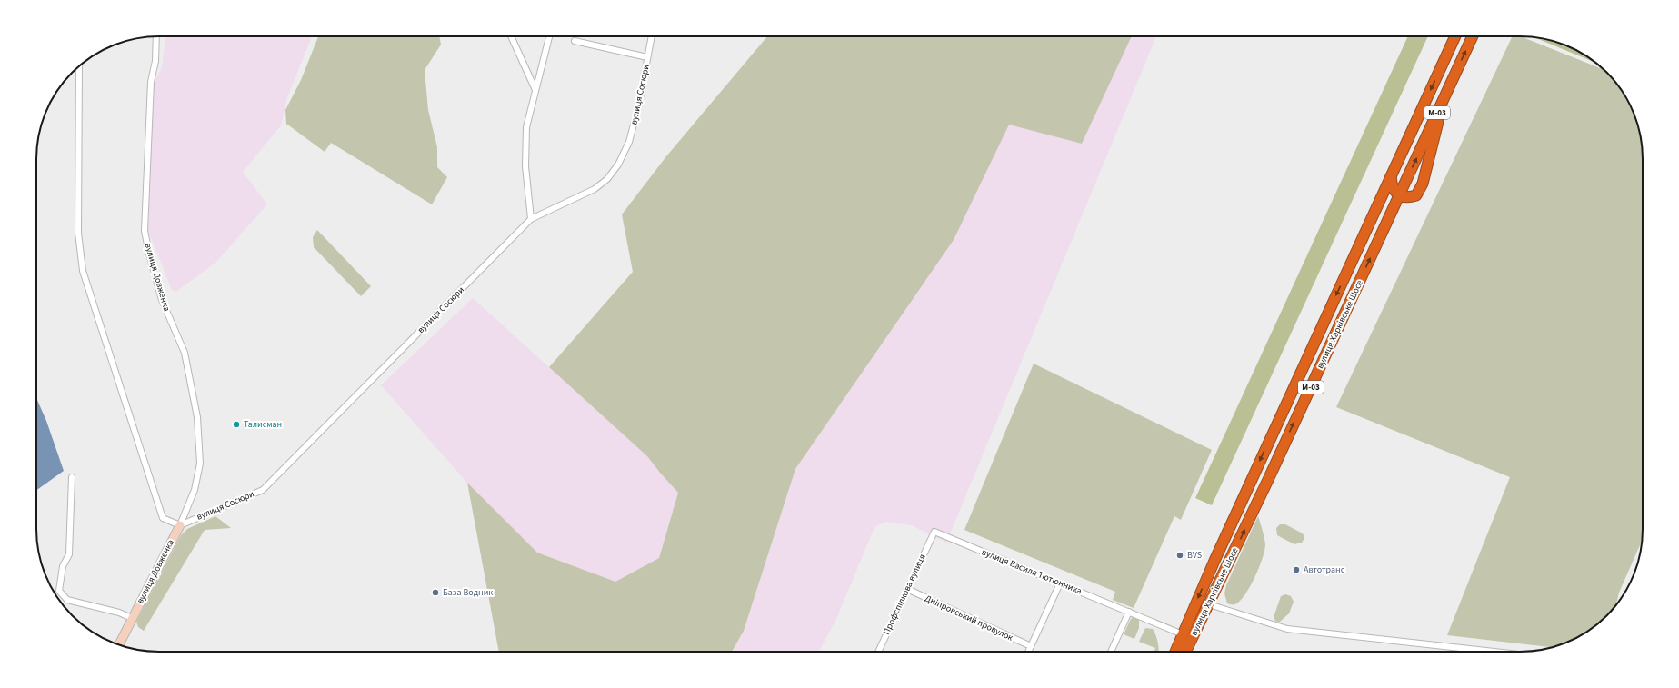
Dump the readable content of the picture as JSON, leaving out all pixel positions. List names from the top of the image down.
{
  "streets": {
    "highway": ["М-03", "вулиця Харківське Шосе"],
    "street": [
      "вулиця Сосюри",
      "вулиця Довженка",
      "вулиця Василя Тютюнника",
      "Профспілкова вулиця",
      "Дніпровський провулок"
    ]
  },
  "crossings": [
    ["вулиця Сосюри", "вулиця Довженка"],
    ["вулиця Харківське Шосе", "вулиця Василя Тютюнника"],
    ["вулиця Василя Тютюнника", "Профспілкова вулиця"],
    ["Профспілкова вулиця", "Дніпровський провулок"]
  ],
  "places": [
    "Талисман",
    "BVS",
    "Автотранс",
    "База Водник"
  ]
}
